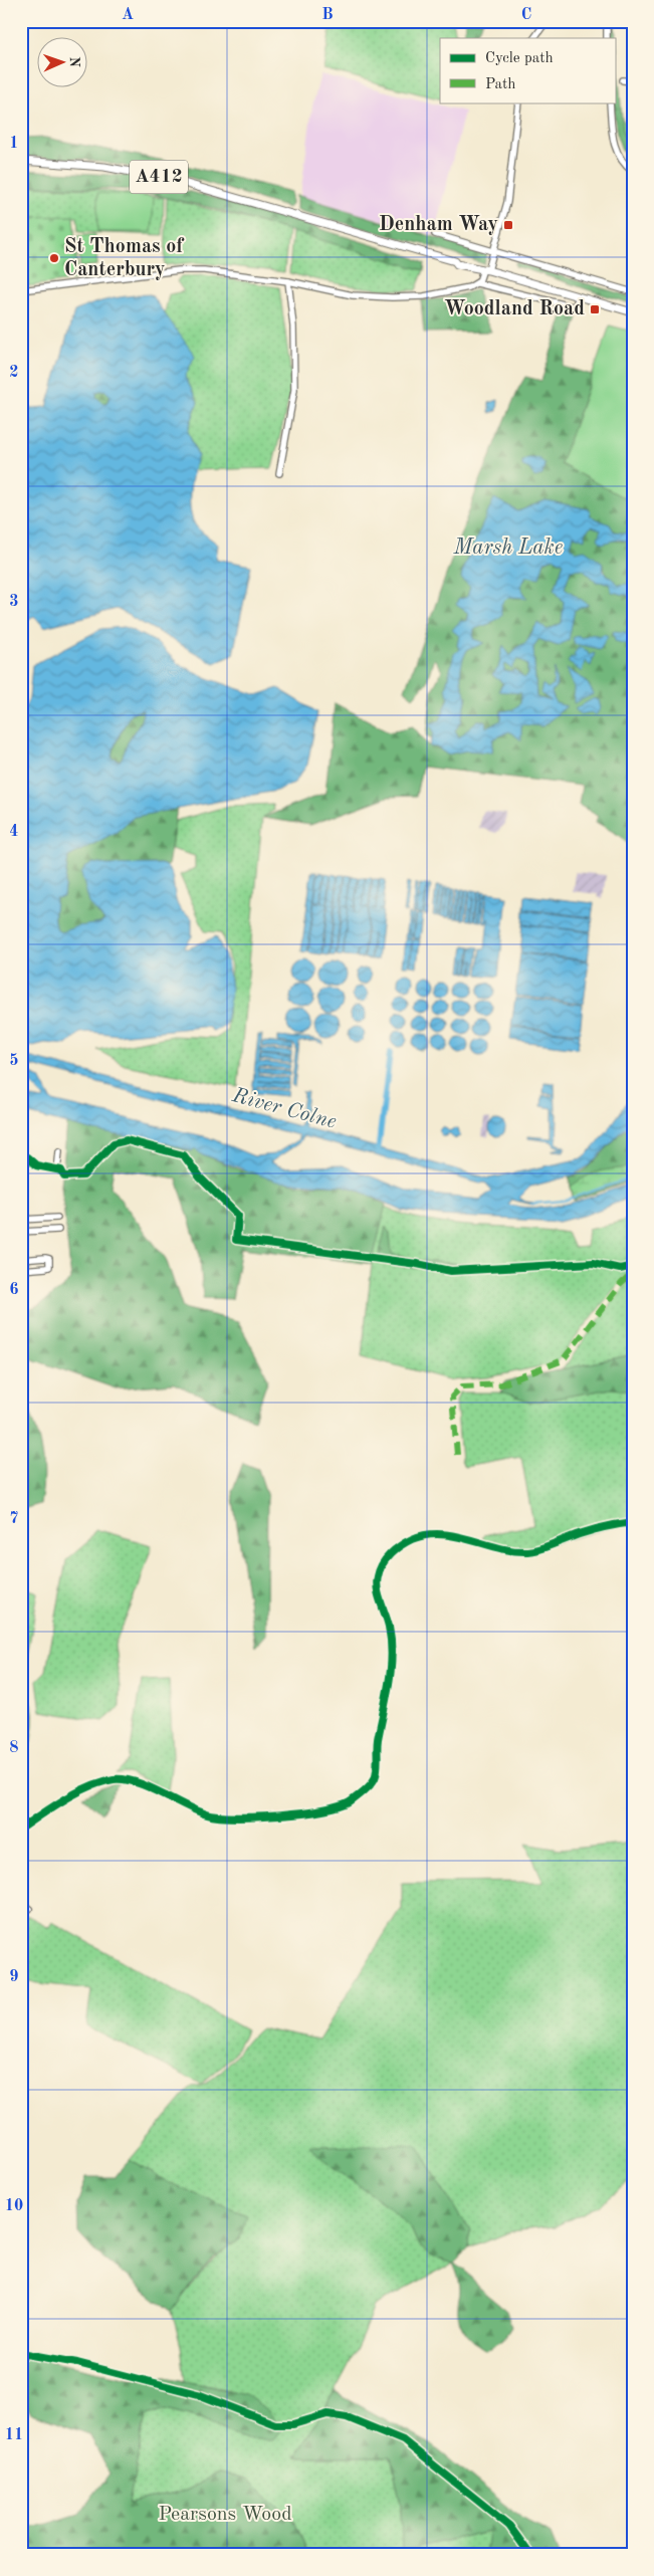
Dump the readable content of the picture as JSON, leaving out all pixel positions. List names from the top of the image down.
{
  "streets": {
    "main road": ["A412"]
  },
  "water": ["Marsh Lake", "River Colne"],
  "parks": ["Pearsons Wood"],
  "places": {
    "transit": ["Denham Way", "Woodland Road"],
    "other": ["St Thomas of Canterbury"]
  },
  "legend": ["Cycle path", "Path"],
  "north": "right",
  "grid": {
    "columns": ["A", "B", "C"],
    "rows": [
      "1",
      "2",
      "3",
      "4",
      "5",
      "6",
      "7",
      "8",
      "9",
      "10",
      "11"
    ]
  }
}
